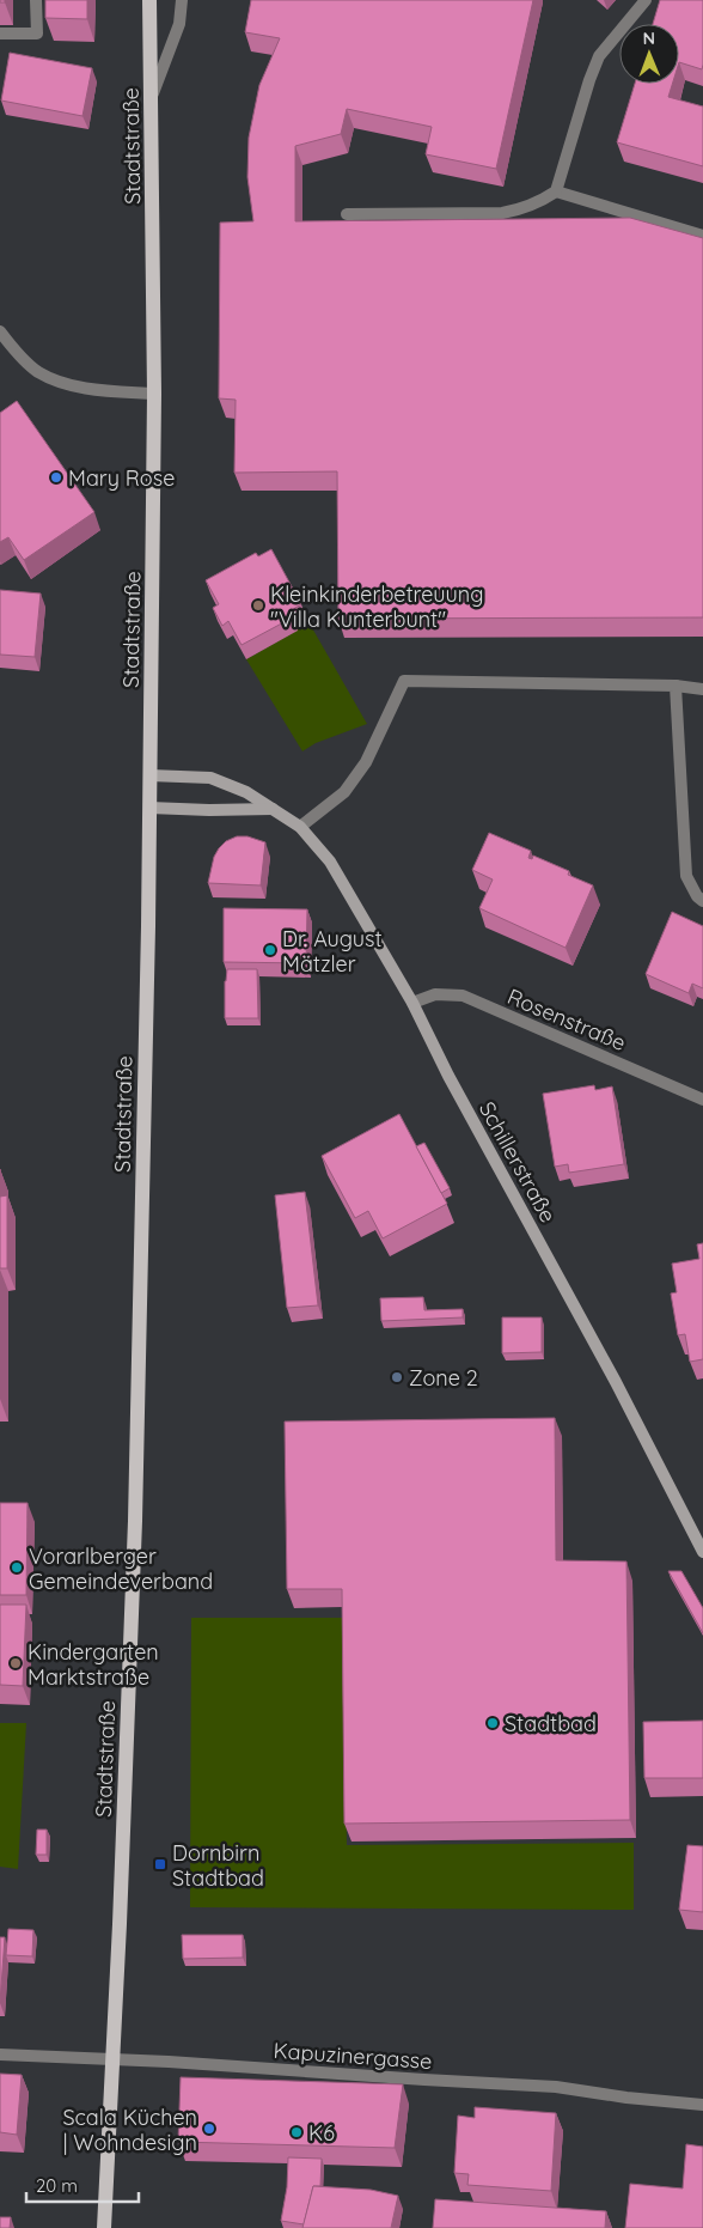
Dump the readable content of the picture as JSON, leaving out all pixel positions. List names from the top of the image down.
{
  "streets": {
    "main road": ["Stadtstraße"],
    "street": ["Rosenstraße", "Schillerstraße", "Kapuzinergasse"]
  },
  "crossings": [
    ["Stadtstraße", "Schillerstraße"],
    ["Stadtstraße", "Kapuzinergasse"],
    ["Rosenstraße", "Schillerstraße"]
  ],
  "places": {
    "other": [
      "Mary Rose",
      "Kleinkinderbetreuung \"Villa Kunterbunt\"",
      "Dr. August Mätzler",
      "Zone 2",
      "Vorarlberger Gemeindeverband",
      "Kindergarten Marktstraße",
      "Stadtbad",
      "Scala Küchen | Wohndesign",
      "K6"
    ],
    "transit": ["Dornbirn Stadtbad"]
  },
  "scale_bar": "20 m",
  "north": "top"
}
